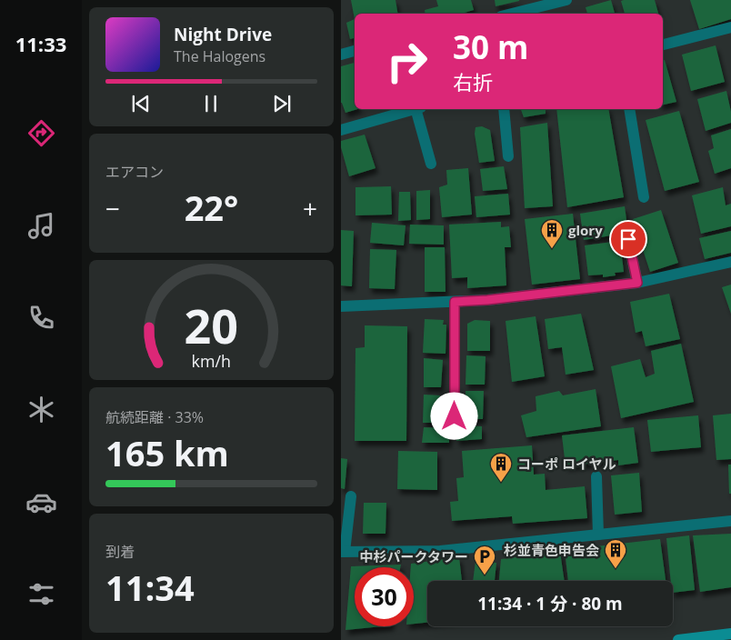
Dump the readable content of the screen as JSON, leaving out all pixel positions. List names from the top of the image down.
{
  "places": {
    "building": ["glory", "コーポ ロイヤル", "杉並青色申告会"],
    "parking": ["中杉パークタワー"]
  },
  "page": {
    "tabs": "11:33",
    "turn": ["30 m", "右折"],
    "song": ["Night Drive", "The Halogens"],
    "tile": [
      "エアコン",
      ["航続距離 · 33%", "165 km"],
      ["到着", "11:34"]
    ],
    "heat": ["−", "22°", "+"],
    "limit": "30",
    "trip": "11:34 · 1 分 · 80 m",
    "gauge": ["20", "km/h"]
  }
}
